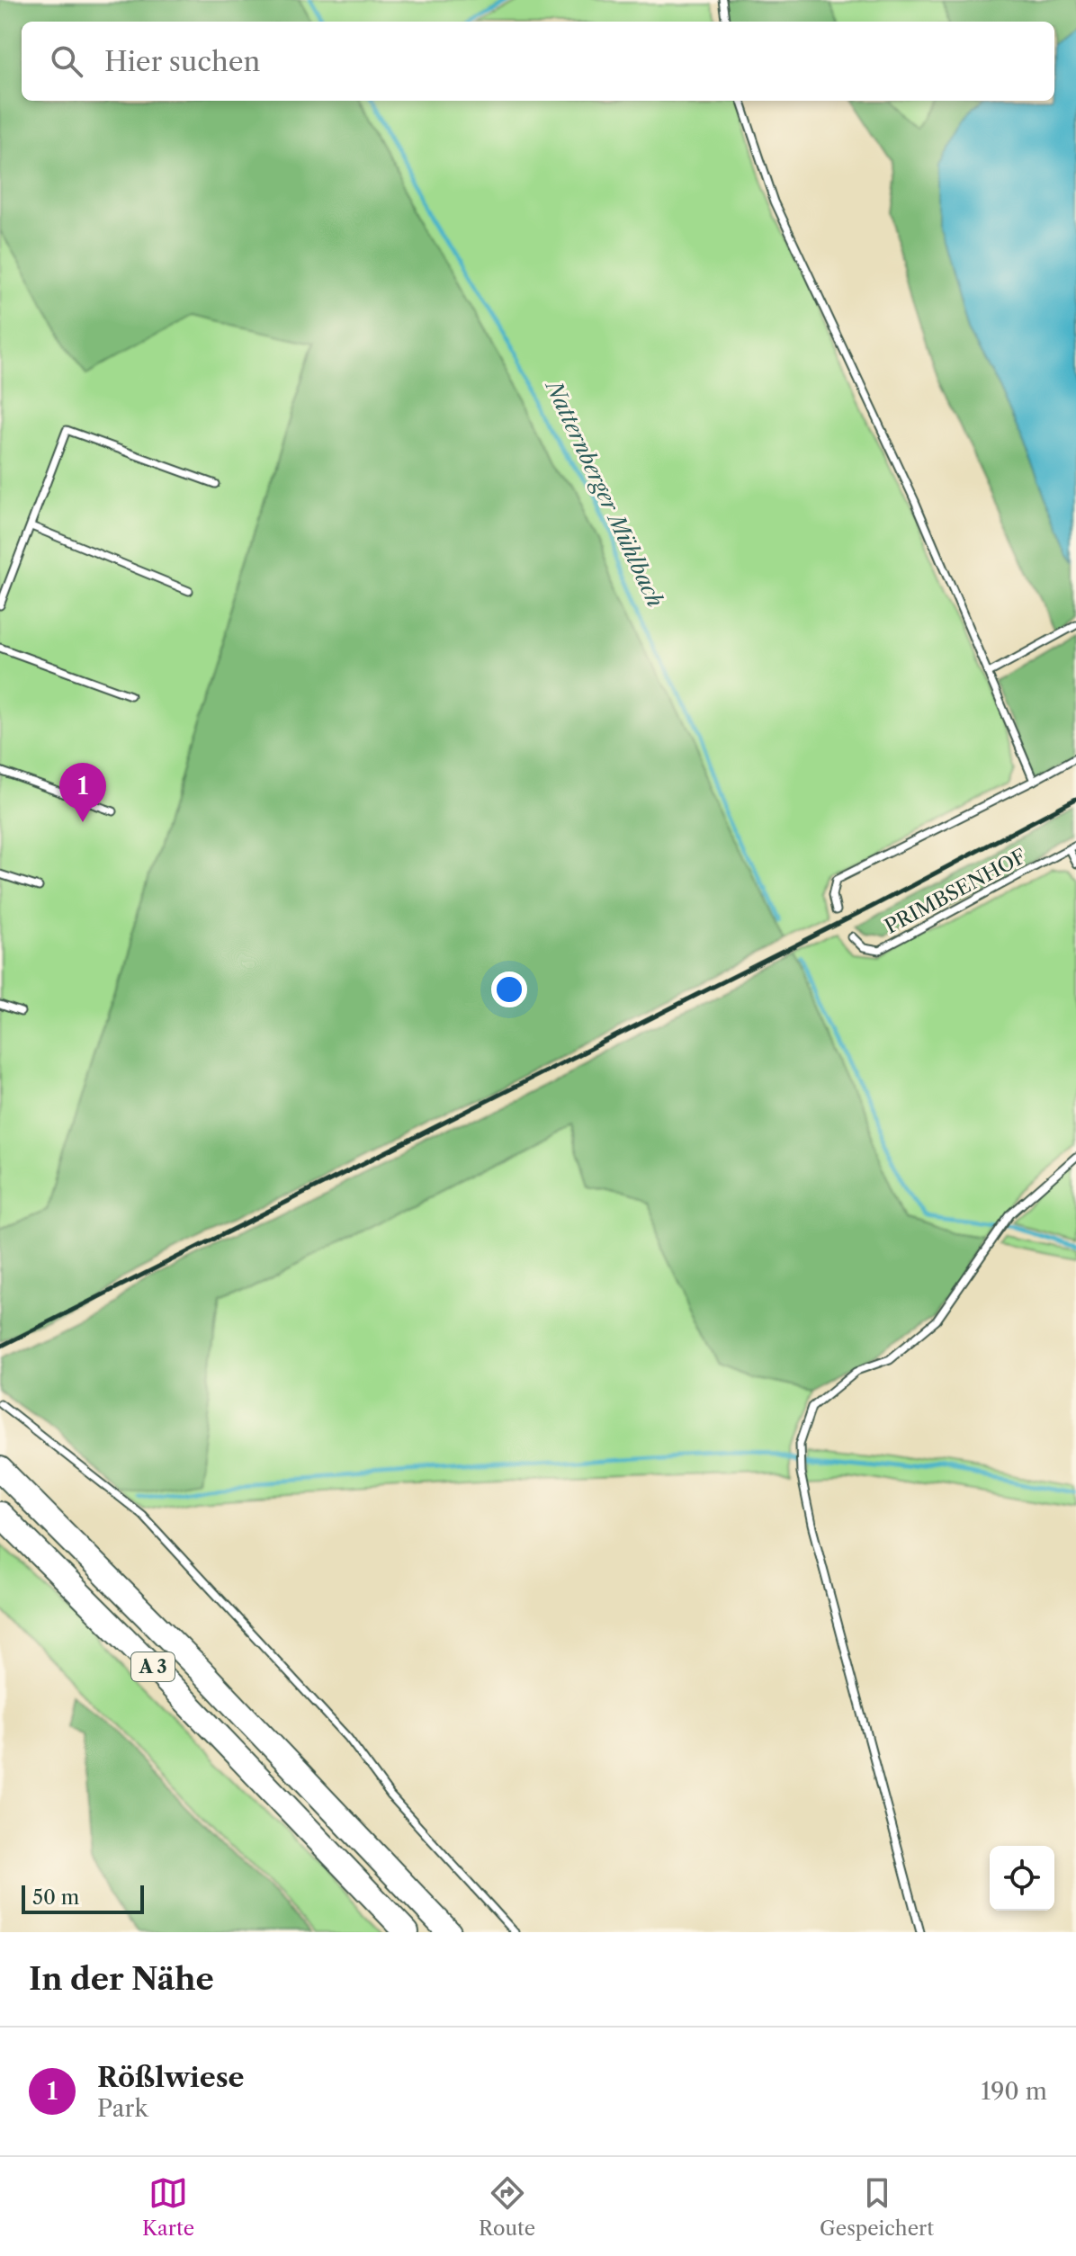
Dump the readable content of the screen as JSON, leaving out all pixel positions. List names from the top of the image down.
{
  "streets": {
    "highway": ["A 3"],
    "lane": ["PRIMBSENHOF"]
  },
  "water": ["Natternberger Mühlbach"],
  "scale_bar": "50 m",
  "page": {
    "search": "Hier suchen",
    "pins": "1",
    "scale": "50 m",
    "heading": "In der Nähe",
    "list": [
      {
        "mark": "1",
        "name": "Rößlwiese",
        "note": "Park",
        "value": "190 m"
      }
    ],
    "nav": ["Karte", "Route", "Gespeichert"]
  }
}
